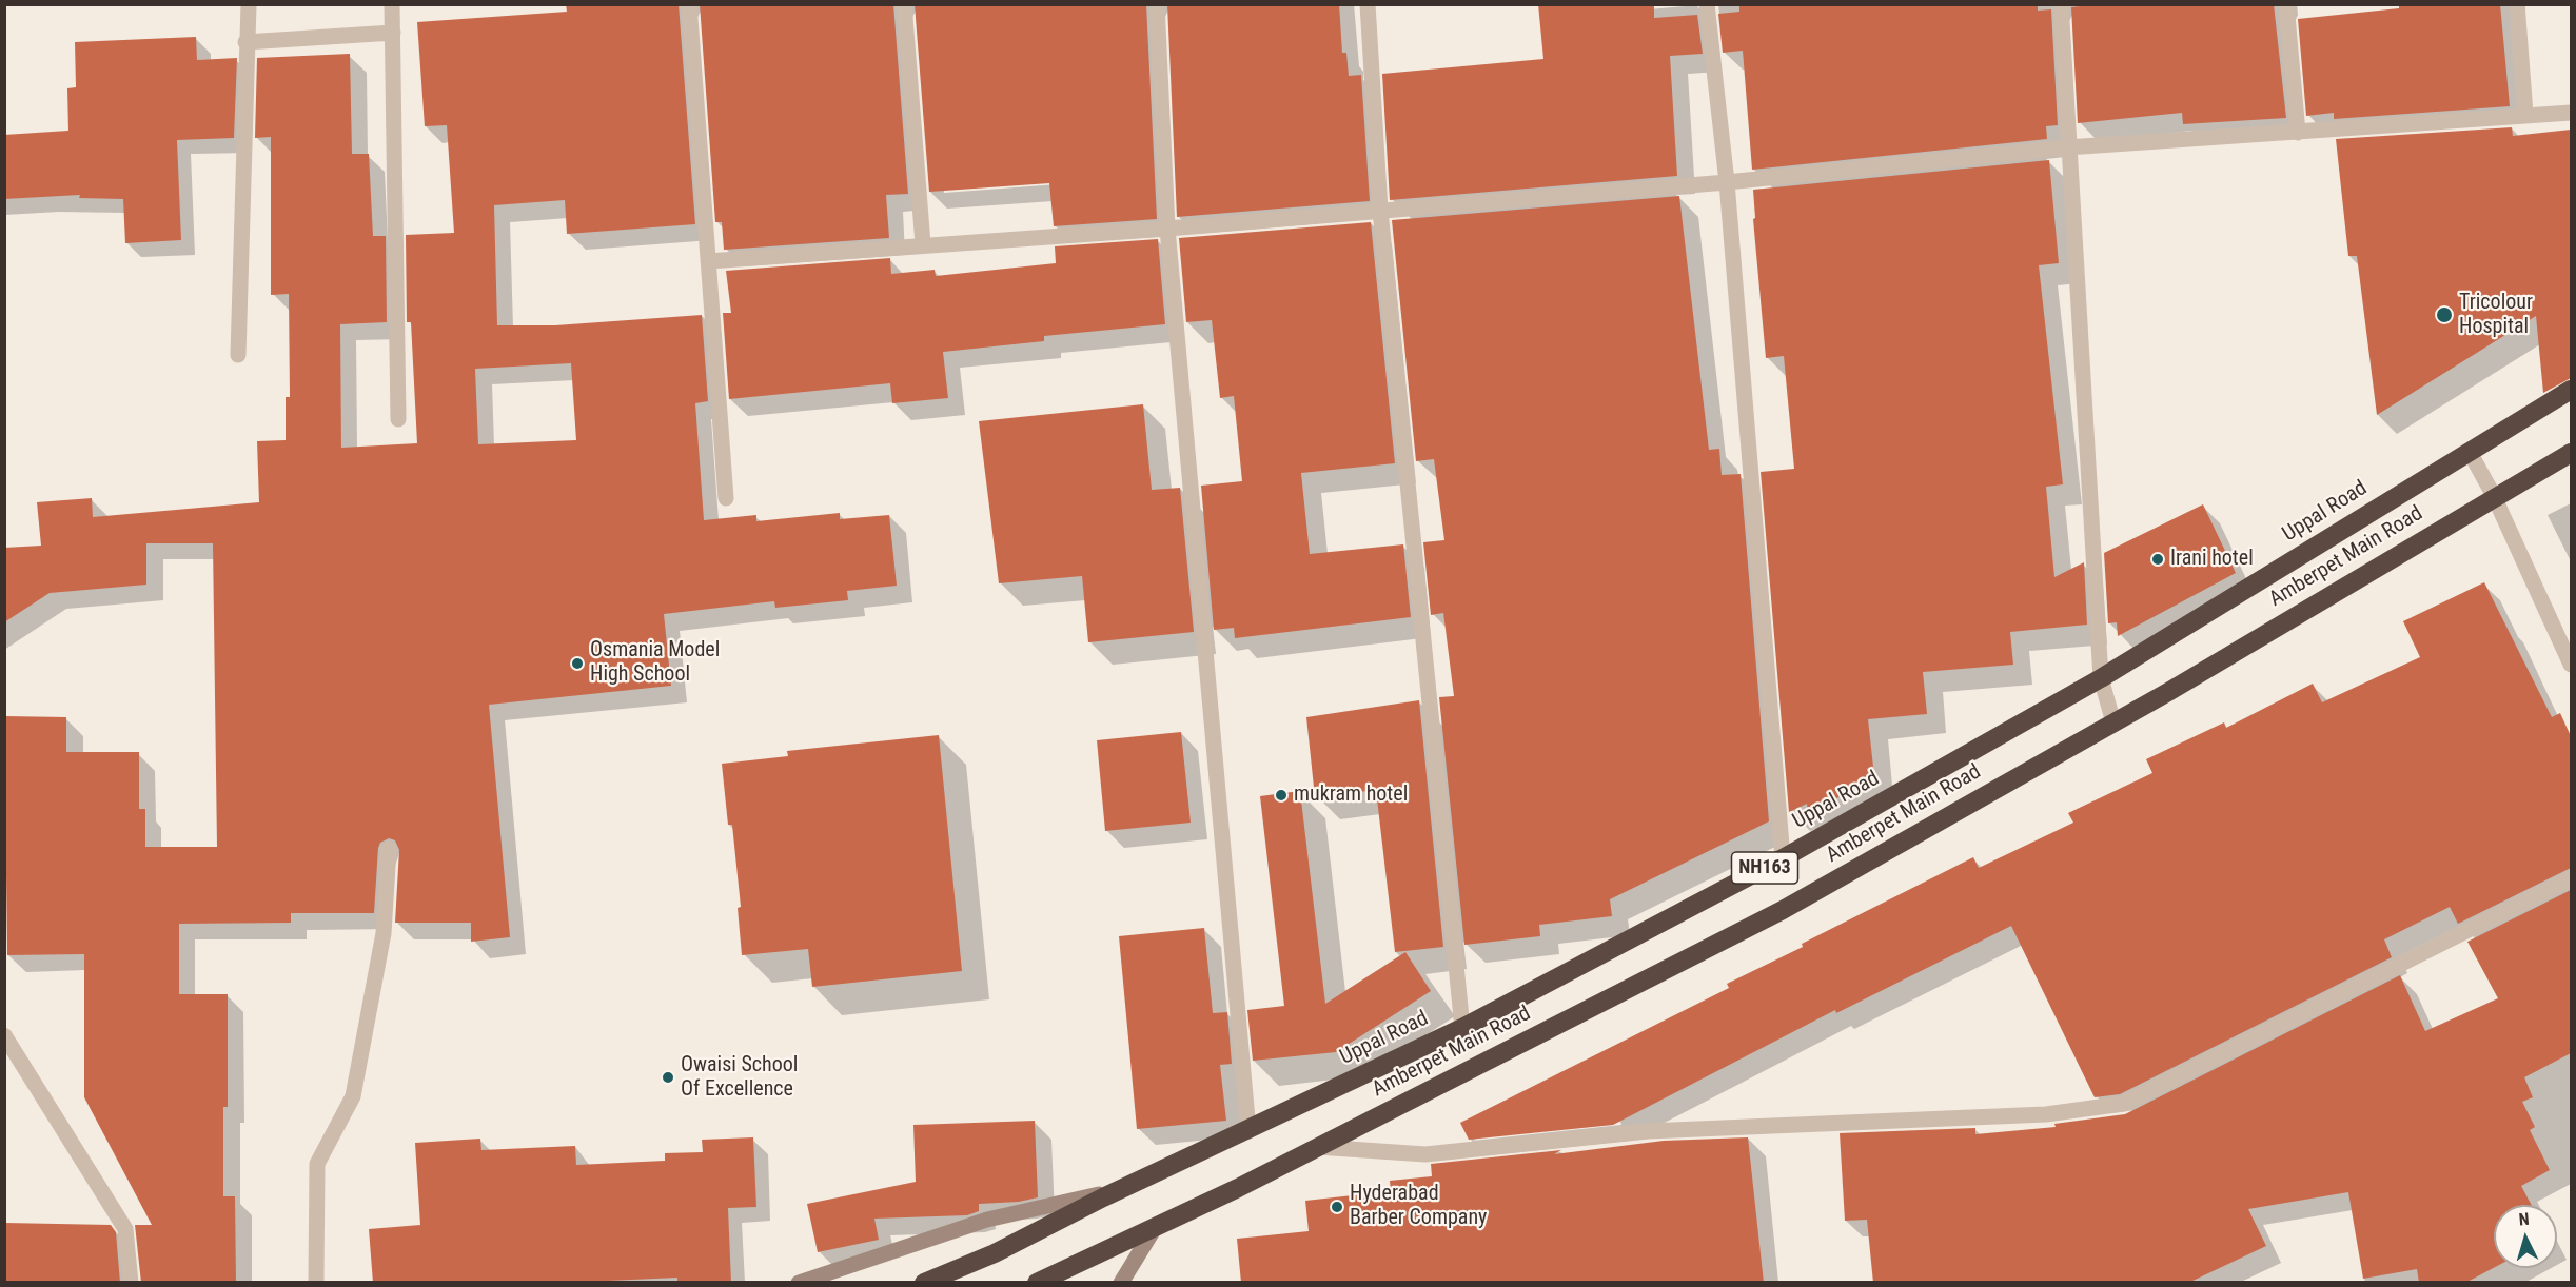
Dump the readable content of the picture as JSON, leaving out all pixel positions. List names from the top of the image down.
{
  "streets": {
    "highway": ["Uppal Road", "Amberpet Main Road", "NH163"]
  },
  "places": [
    "Tricolour Hospital",
    "Irani hotel",
    "Osmania Model High School",
    "mukram hotel",
    "Owaisi School Of Excellence",
    "Hyderabad Barber Company"
  ],
  "north": "top"
}
